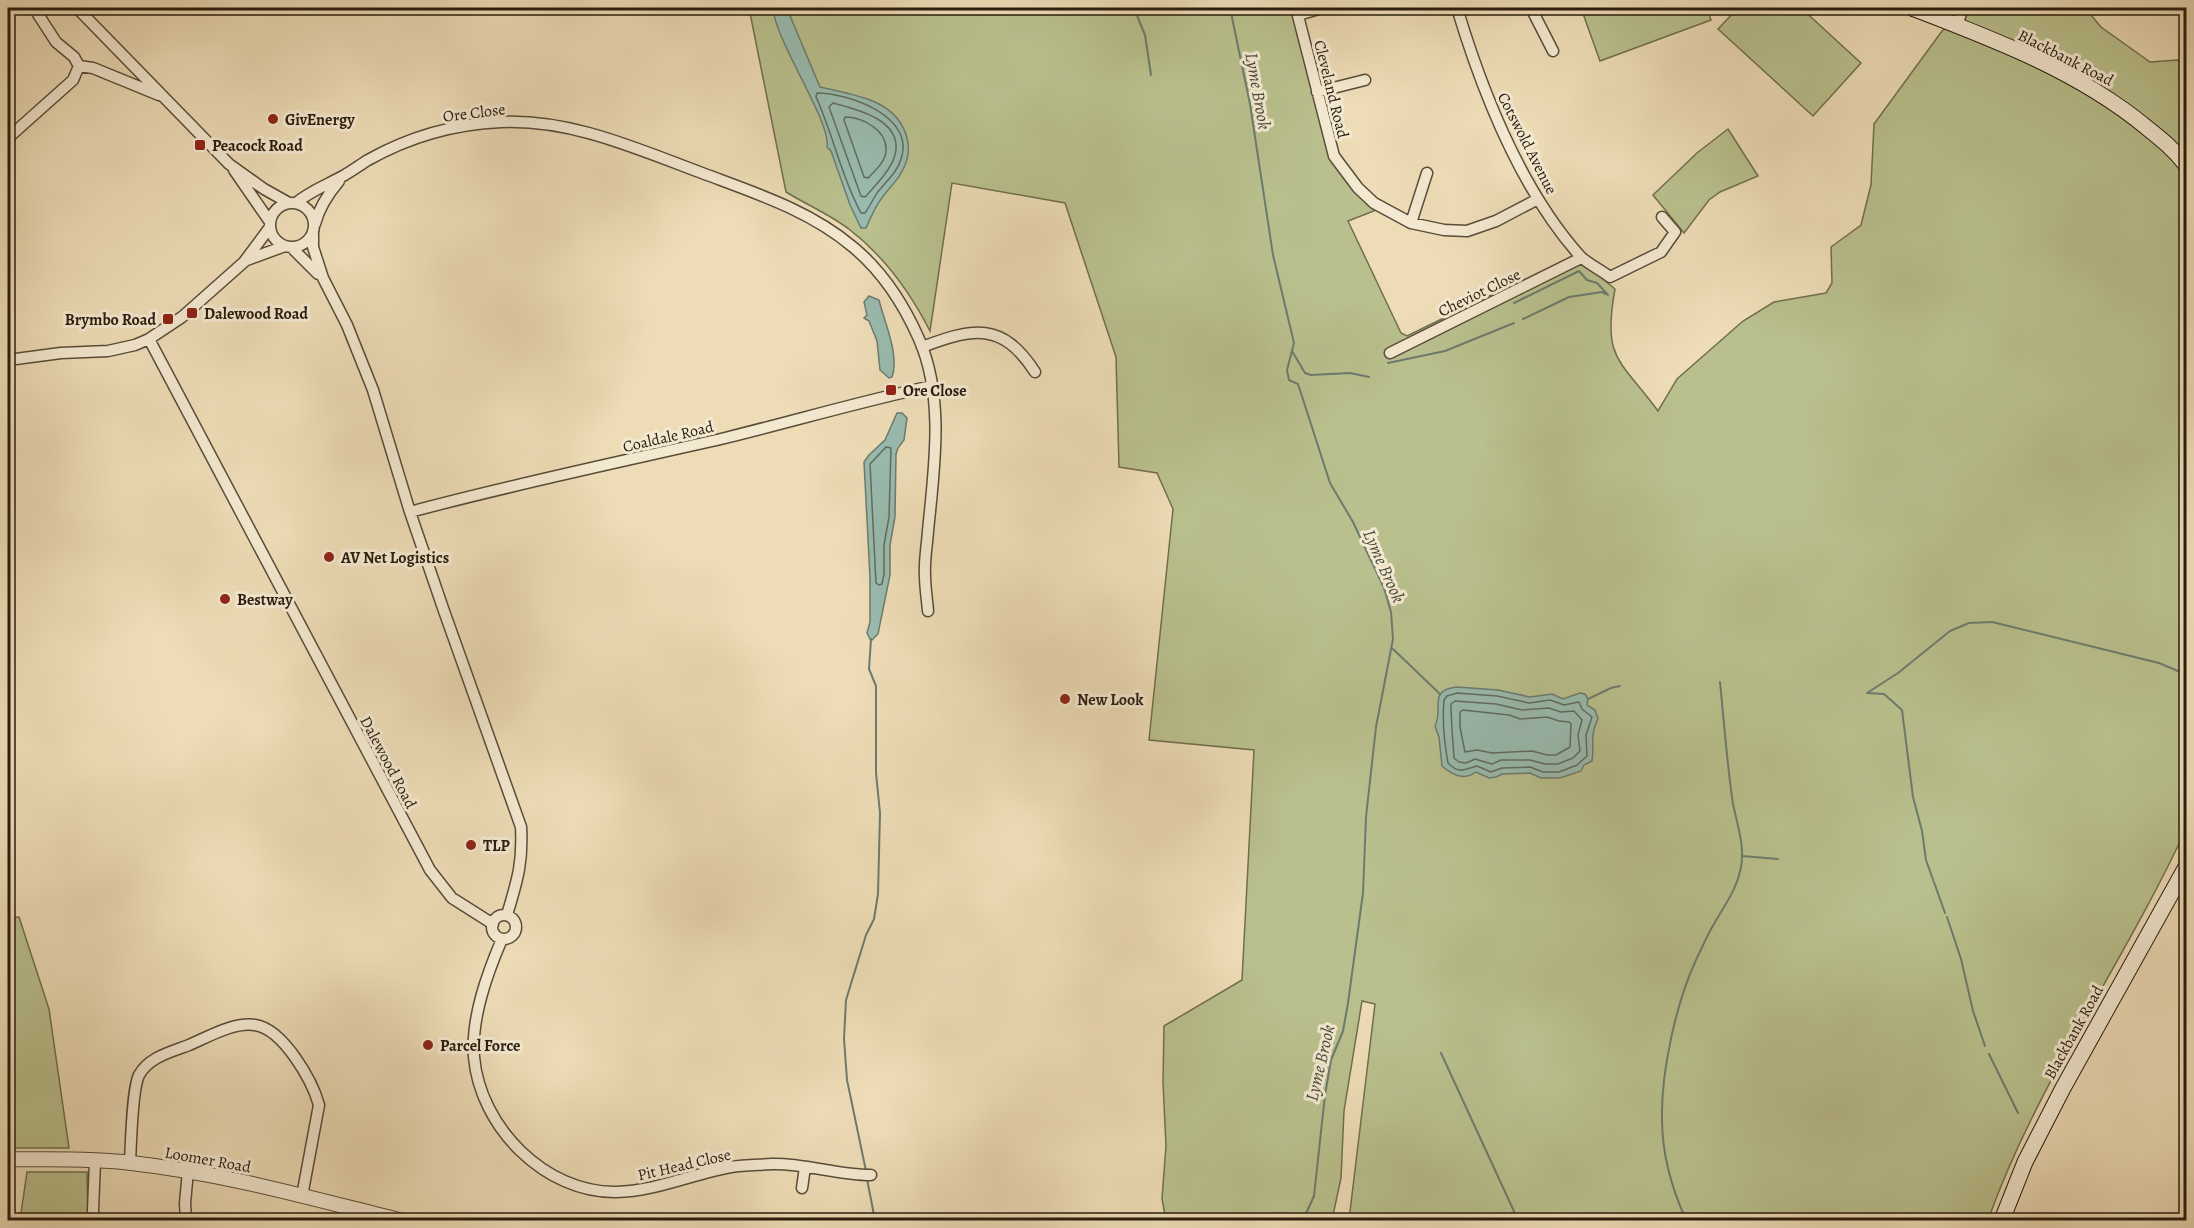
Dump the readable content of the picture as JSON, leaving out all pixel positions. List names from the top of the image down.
{
  "streets": {
    "main road": ["Blackbank Road"],
    "street": [
      "Cleveland Road",
      "Ore Close",
      "Cotswold Avenue",
      "Cheviot Close",
      "Coaldale Road",
      "Dalewood Road",
      "Loomer Road",
      "Pit Head Close"
    ]
  },
  "crossings": [
    ["Cleveland Road", "Cotswold Avenue"],
    ["Ore Close", "Coaldale Road"],
    ["Cotswold Avenue", "Cheviot Close"],
    ["Dalewood Road", "Pit Head Close"]
  ],
  "water": ["Lyme Brook"],
  "places": {
    "other": [
      "GivEnergy",
      "AV Net Logistics",
      "Bestway",
      "New Look",
      "TLP",
      "Parcel Force"
    ],
    "transit": [
      "Peacock Road",
      "Dalewood Road",
      "Brymbo Road",
      "Ore Close"
    ]
  }
}
